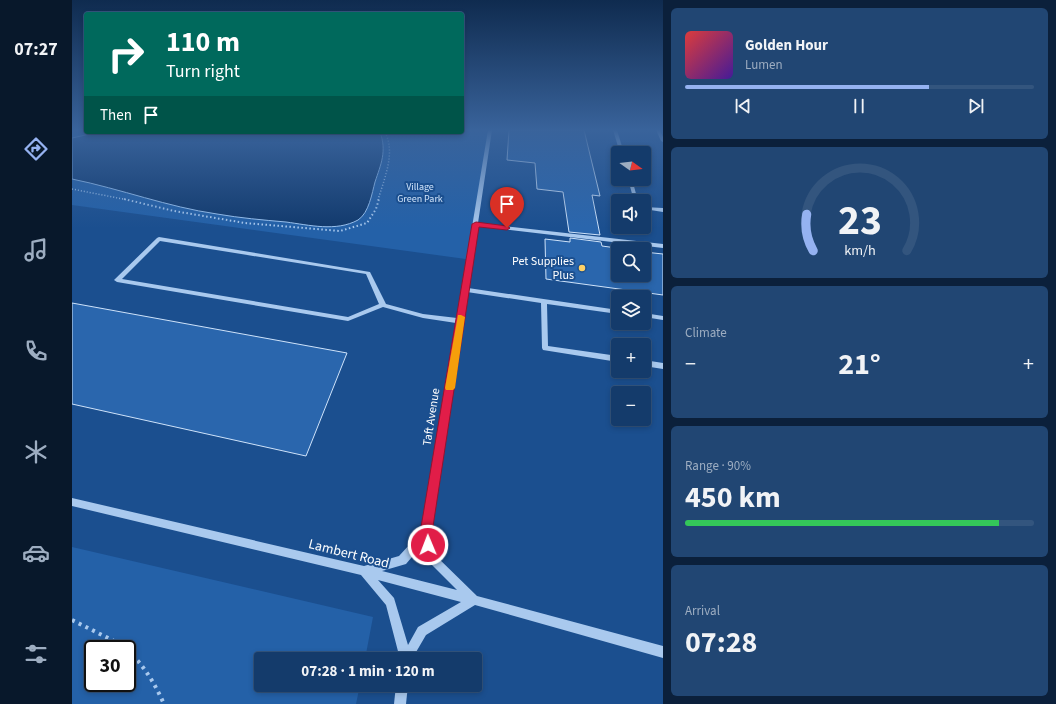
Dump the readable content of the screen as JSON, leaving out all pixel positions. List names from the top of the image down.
{
  "streets": {
    "street": ["Taft Avenue", "Lambert Road"]
  },
  "crossings": [
    ["Taft Avenue", "Lambert Road"]
  ],
  "parks": ["Village Green Park"],
  "places": ["Pet Supplies Plus"],
  "north": "right",
  "page": {
    "tabs": "07:27",
    "turn": ["110 m", "Turn right"],
    "song": ["Golden Hour", "Lumen"],
    "then": "Then",
    "map_buttons": ["+", "−"],
    "tile": [
      "Climate",
      ["Range · 90%", "450 km"],
      ["Arrival", "07:28"]
    ],
    "heat": ["−", "21°", "+"],
    "limit": "30",
    "trip": "07:28 · 1 min · 120 m",
    "gauge": ["23", "km/h"]
  }
}
